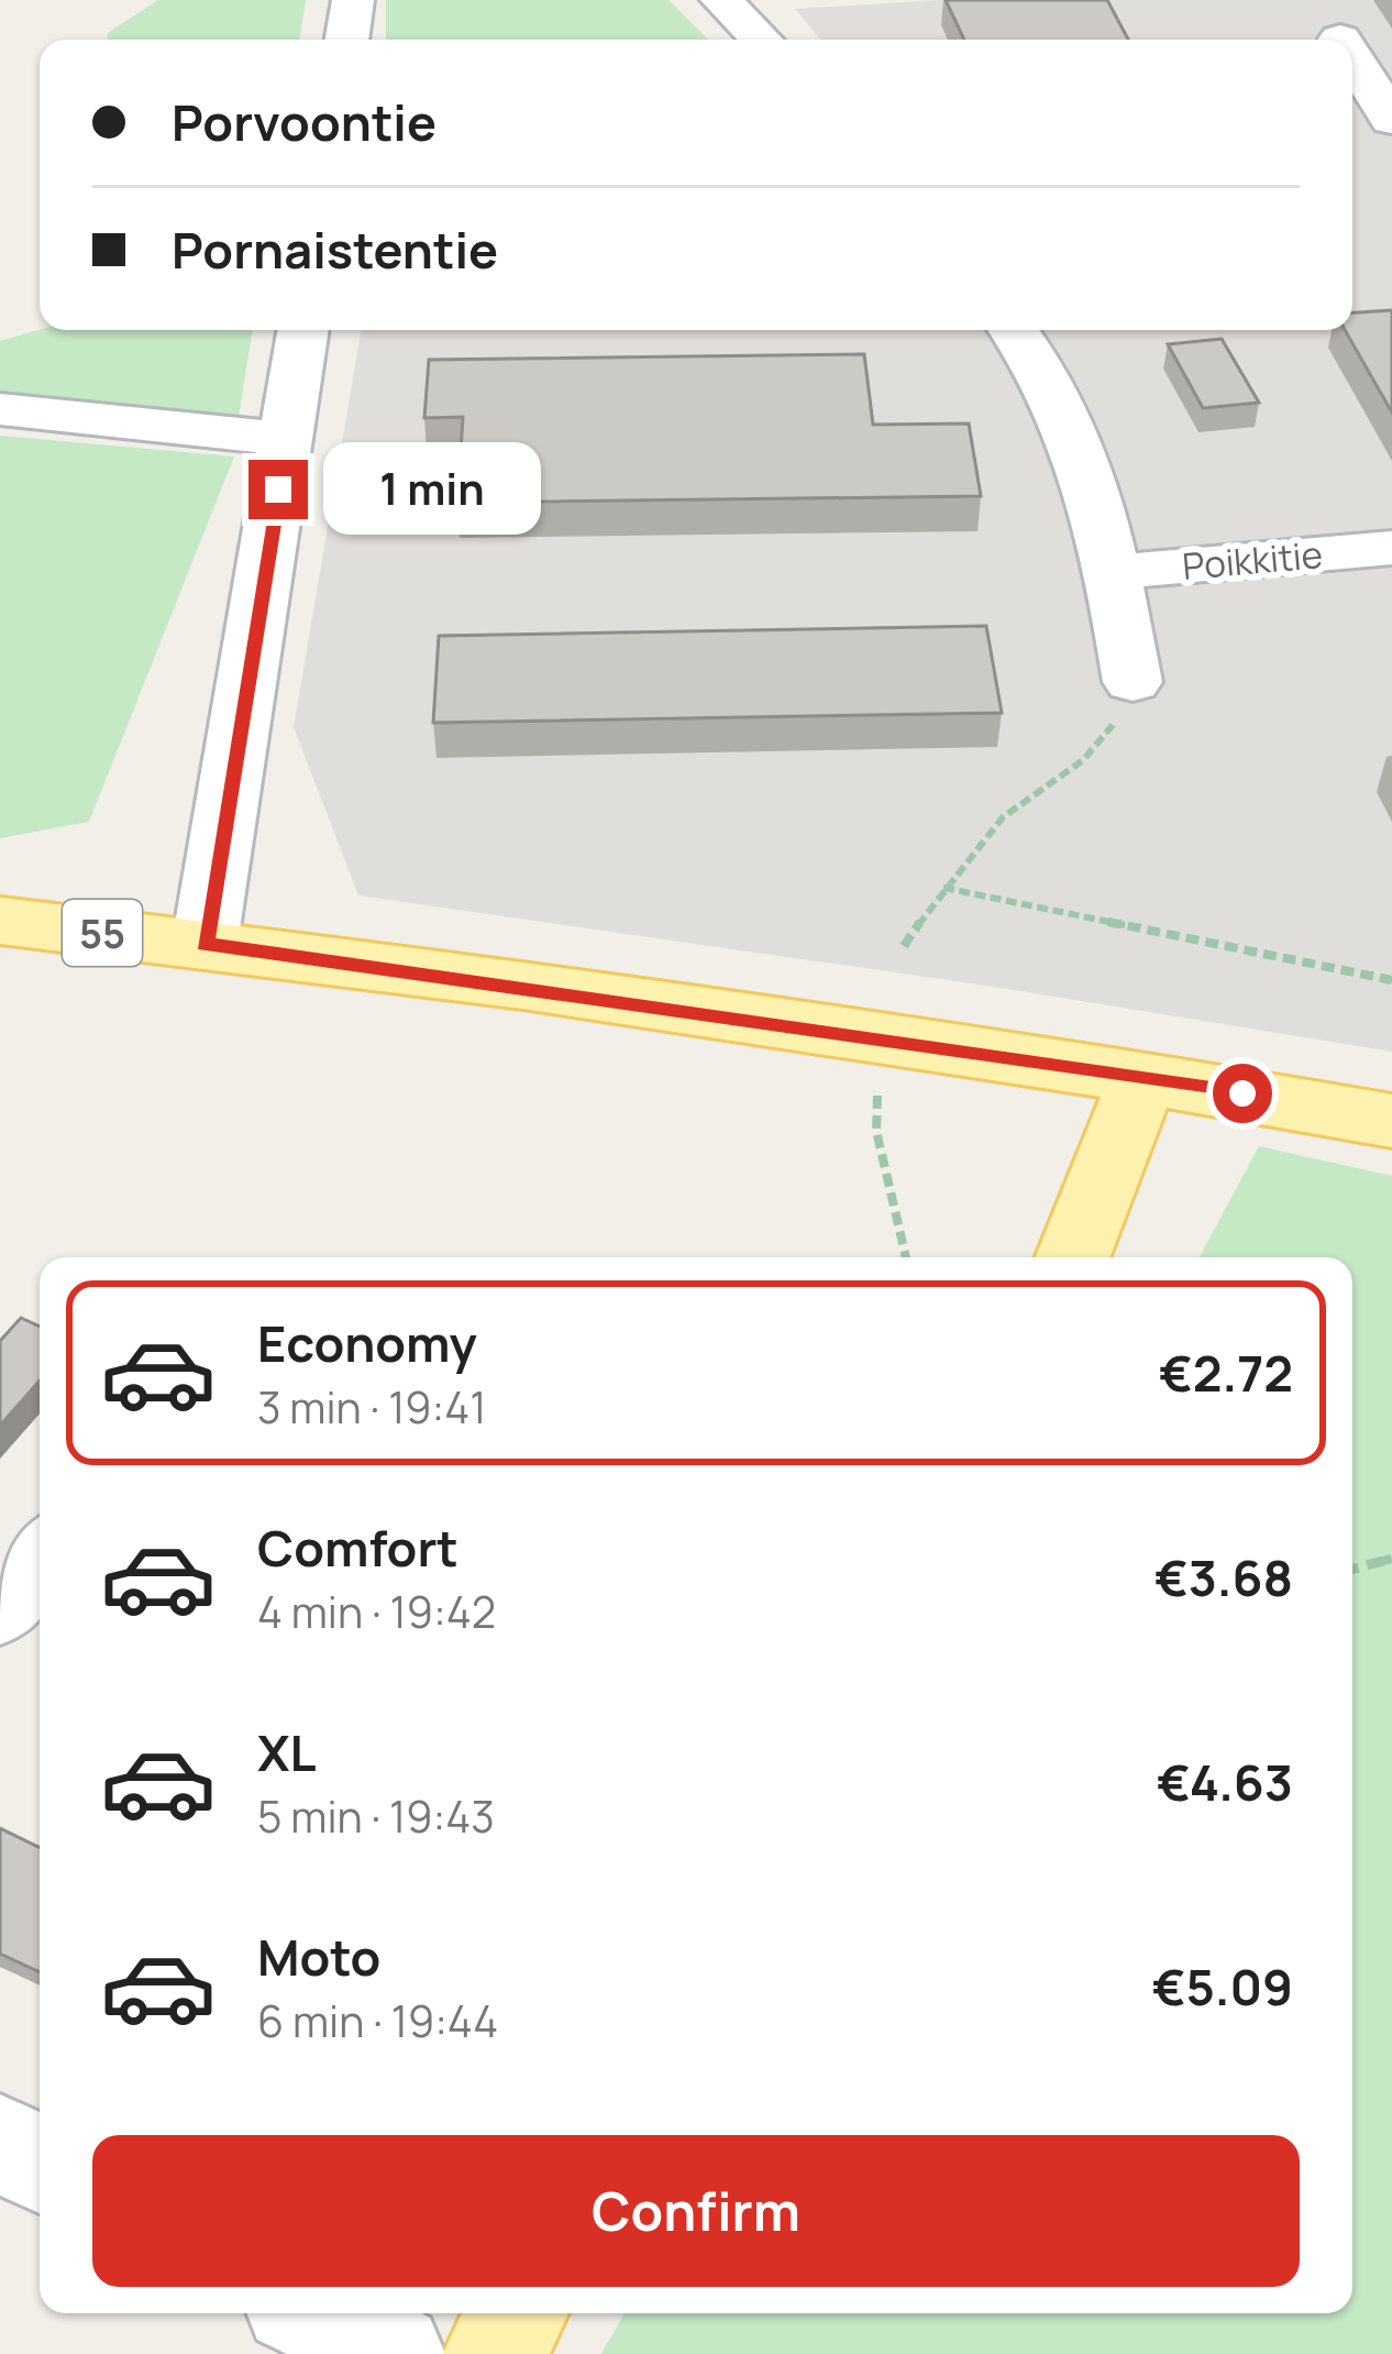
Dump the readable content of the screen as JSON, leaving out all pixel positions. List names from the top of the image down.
{
  "streets": {
    "main road": ["55"],
    "street": ["Poikkitie"]
  },
  "page": {
    "banner": ["Porvoontie", "Pornaistentie"],
    "bubble": "1 min",
    "list": [
      {
        "name": "Economy",
        "note": "3 min · 19:41",
        "value": "€2.72"
      },
      {
        "name": "Comfort",
        "note": "4 min · 19:42",
        "value": "€3.68"
      },
      {
        "name": "XL",
        "note": "5 min · 19:43",
        "value": "€4.63"
      },
      {
        "name": "Moto",
        "note": "6 min · 19:44",
        "value": "€5.09"
      }
    ],
    "buttons": "Confirm"
  }
}
